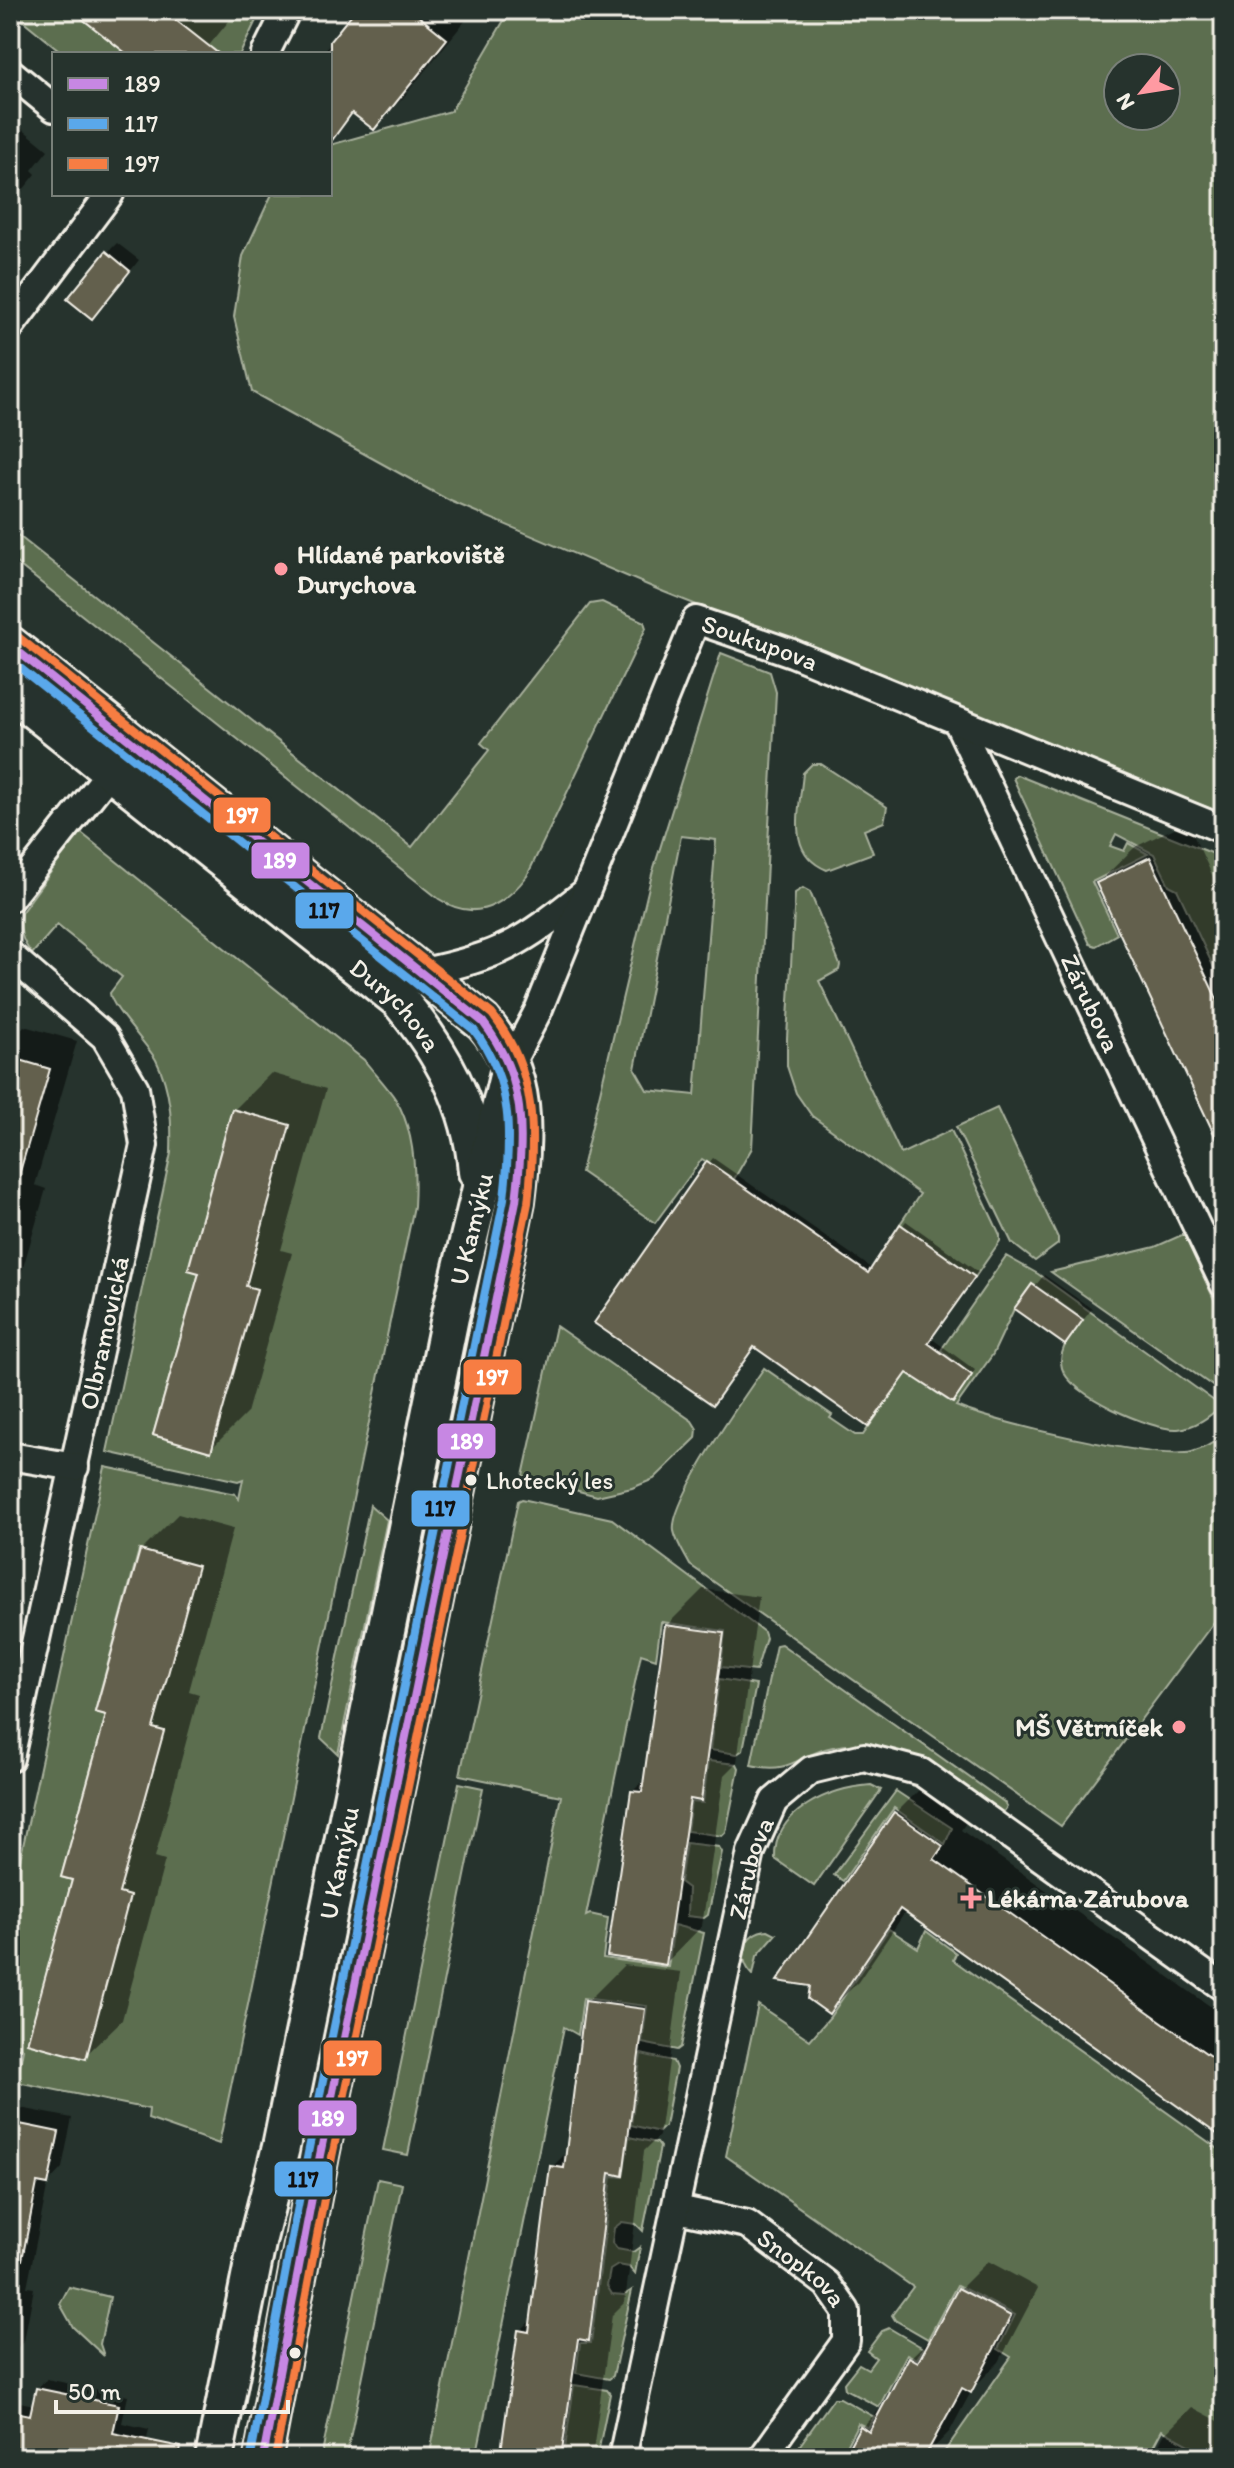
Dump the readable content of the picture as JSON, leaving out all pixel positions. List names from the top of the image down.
{
  "streets": {
    "street": [
      "Soukupova",
      "Zárubova",
      "Durychova",
      "U Kamýku",
      "Olbramovická",
      "Snopkova"
    ]
  },
  "crossings": [
    ["Soukupova", "Zárubova"],
    ["Soukupova", "Durychova"],
    ["Soukupova", "U Kamýku"],
    ["Zárubova", "Snopkova"],
    ["Durychova", "U Kamýku"]
  ],
  "places": {
    "other": ["Hlídané parkoviště Durychova", "Lhotecký les", "MŠ Větrníček"],
    "health": ["Lékárna Zárubova"]
  },
  "lines": ["transit line 197", "transit line 189", "transit line 117"],
  "legend": ["189", "117", "197"],
  "scale_bar": "50 m",
  "north": "bottom left"
}
